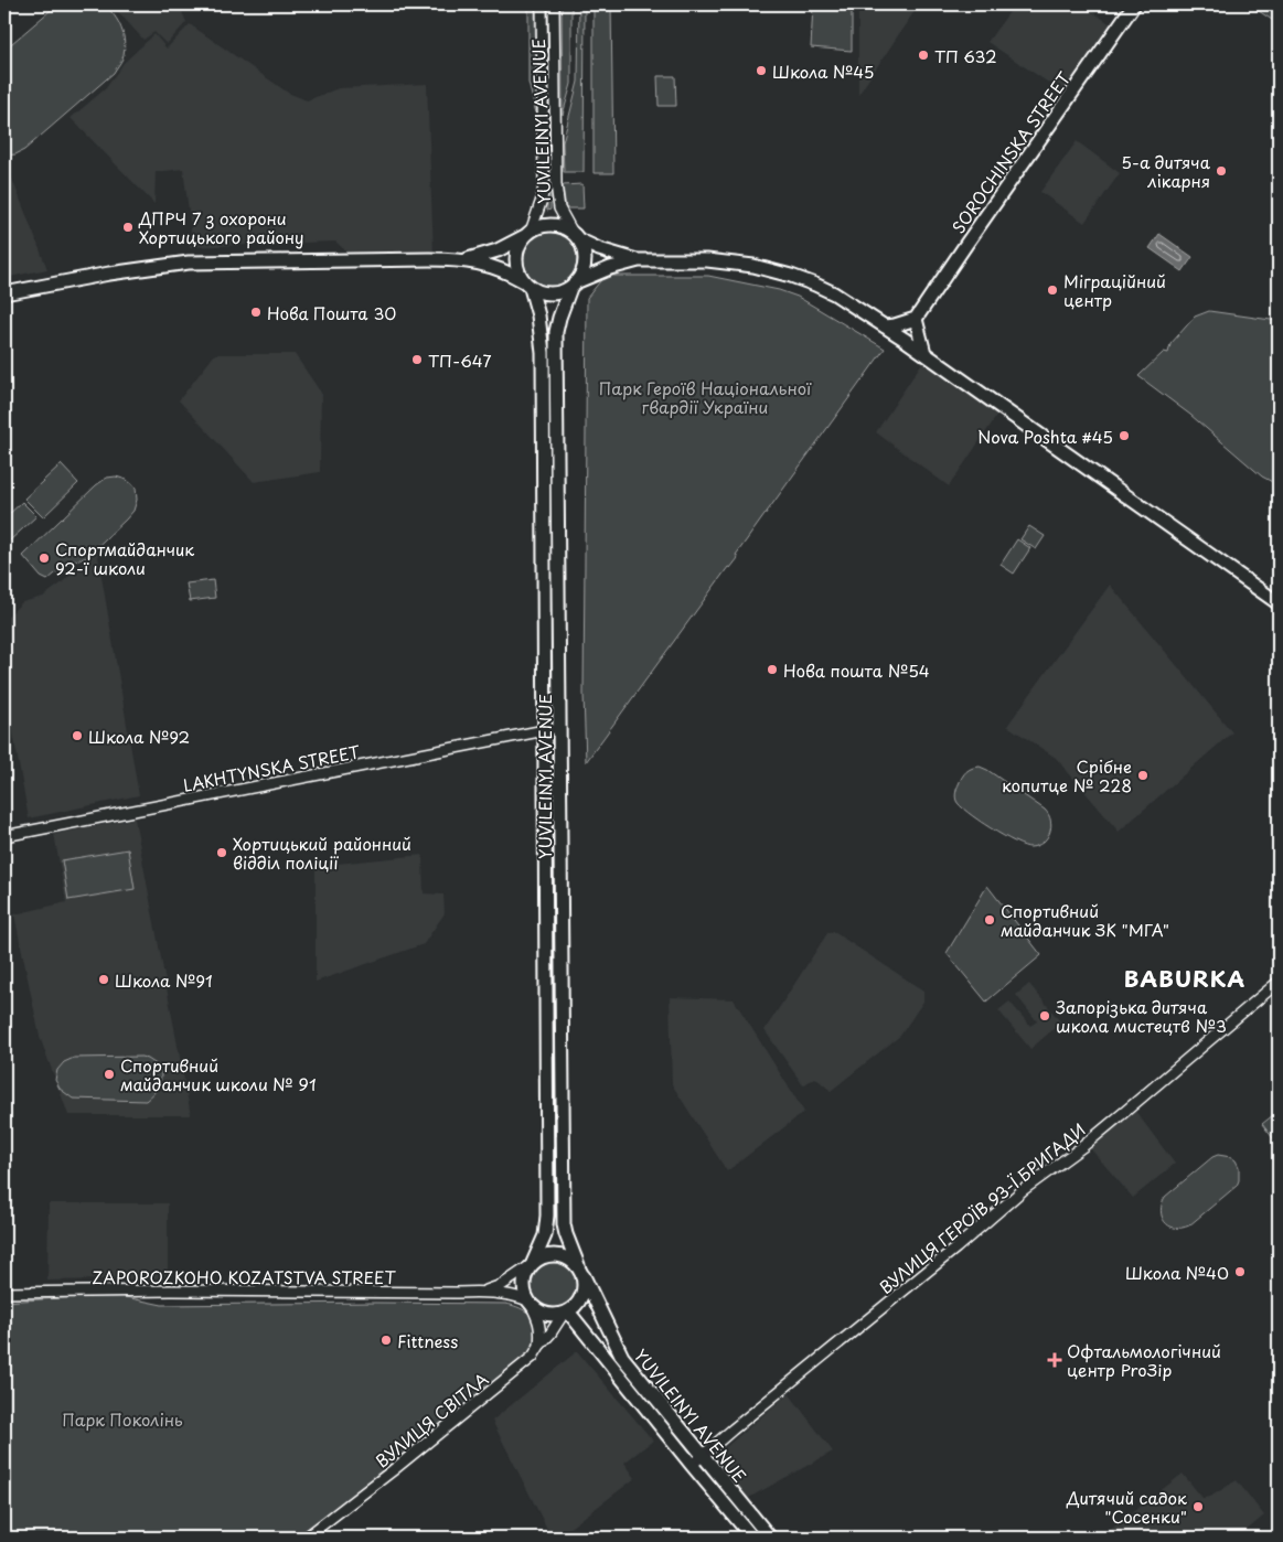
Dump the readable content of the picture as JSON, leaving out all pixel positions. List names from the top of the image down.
{
  "streets": {
    "main road": ["YUVILEINYI AVENUE", "SOROCHINSKA STREET"],
    "street": [
      "LAKHTYNSKA STREET",
      "ВУЛИЦЯ ГЕРОЇВ 93-Ї БРИГАДИ",
      "ZAPOROZKOHO KOZATSTVA STREET",
      "ВУЛИЦЯ СВІТЛА"
    ]
  },
  "crossings": [
    ["YUVILEINYI AVENUE", "LAKHTYNSKA STREET"],
    ["YUVILEINYI AVENUE", "ВУЛИЦЯ ГЕРОЇВ 93-Ї БРИГАДИ"],
    ["YUVILEINYI AVENUE", "ZAPOROZKOHO KOZATSTVA STREET"],
    ["YUVILEINYI AVENUE", "ВУЛИЦЯ СВІТЛА"],
    ["ZAPOROZKOHO KOZATSTVA STREET", "ВУЛИЦЯ СВІТЛА"]
  ],
  "districts": ["BABURKA"],
  "parks": ["Парк Героїв Національної гвардії України", "Парк Поколінь"],
  "places": {
    "other": [
      "ТП 632",
      "Школа №45",
      "5-а дитяча лікарня",
      "ДПРЧ 7 з охорони Хортицького району",
      "Міграційний центр",
      "Нова Пошта 30",
      "ТП-647",
      "Nova Poshta #45",
      "Спортмайданчик 92-ї школи",
      "Нова пошта №54",
      "Школа №92",
      "Срібне копитце № 228",
      "Хортицький районний відділ поліції",
      "Спортивний майданчик ЗК \"МГА\"",
      "Школа №91",
      "Запорізька дитяча школа мистецтв №3",
      "Спортивний майданчик школи № 91",
      "Школа №40",
      "Fittness",
      "Дитячий садок \"Сосенки\""
    ],
    "health": ["Офтальмологічний центр ProЗір"]
  }
}
